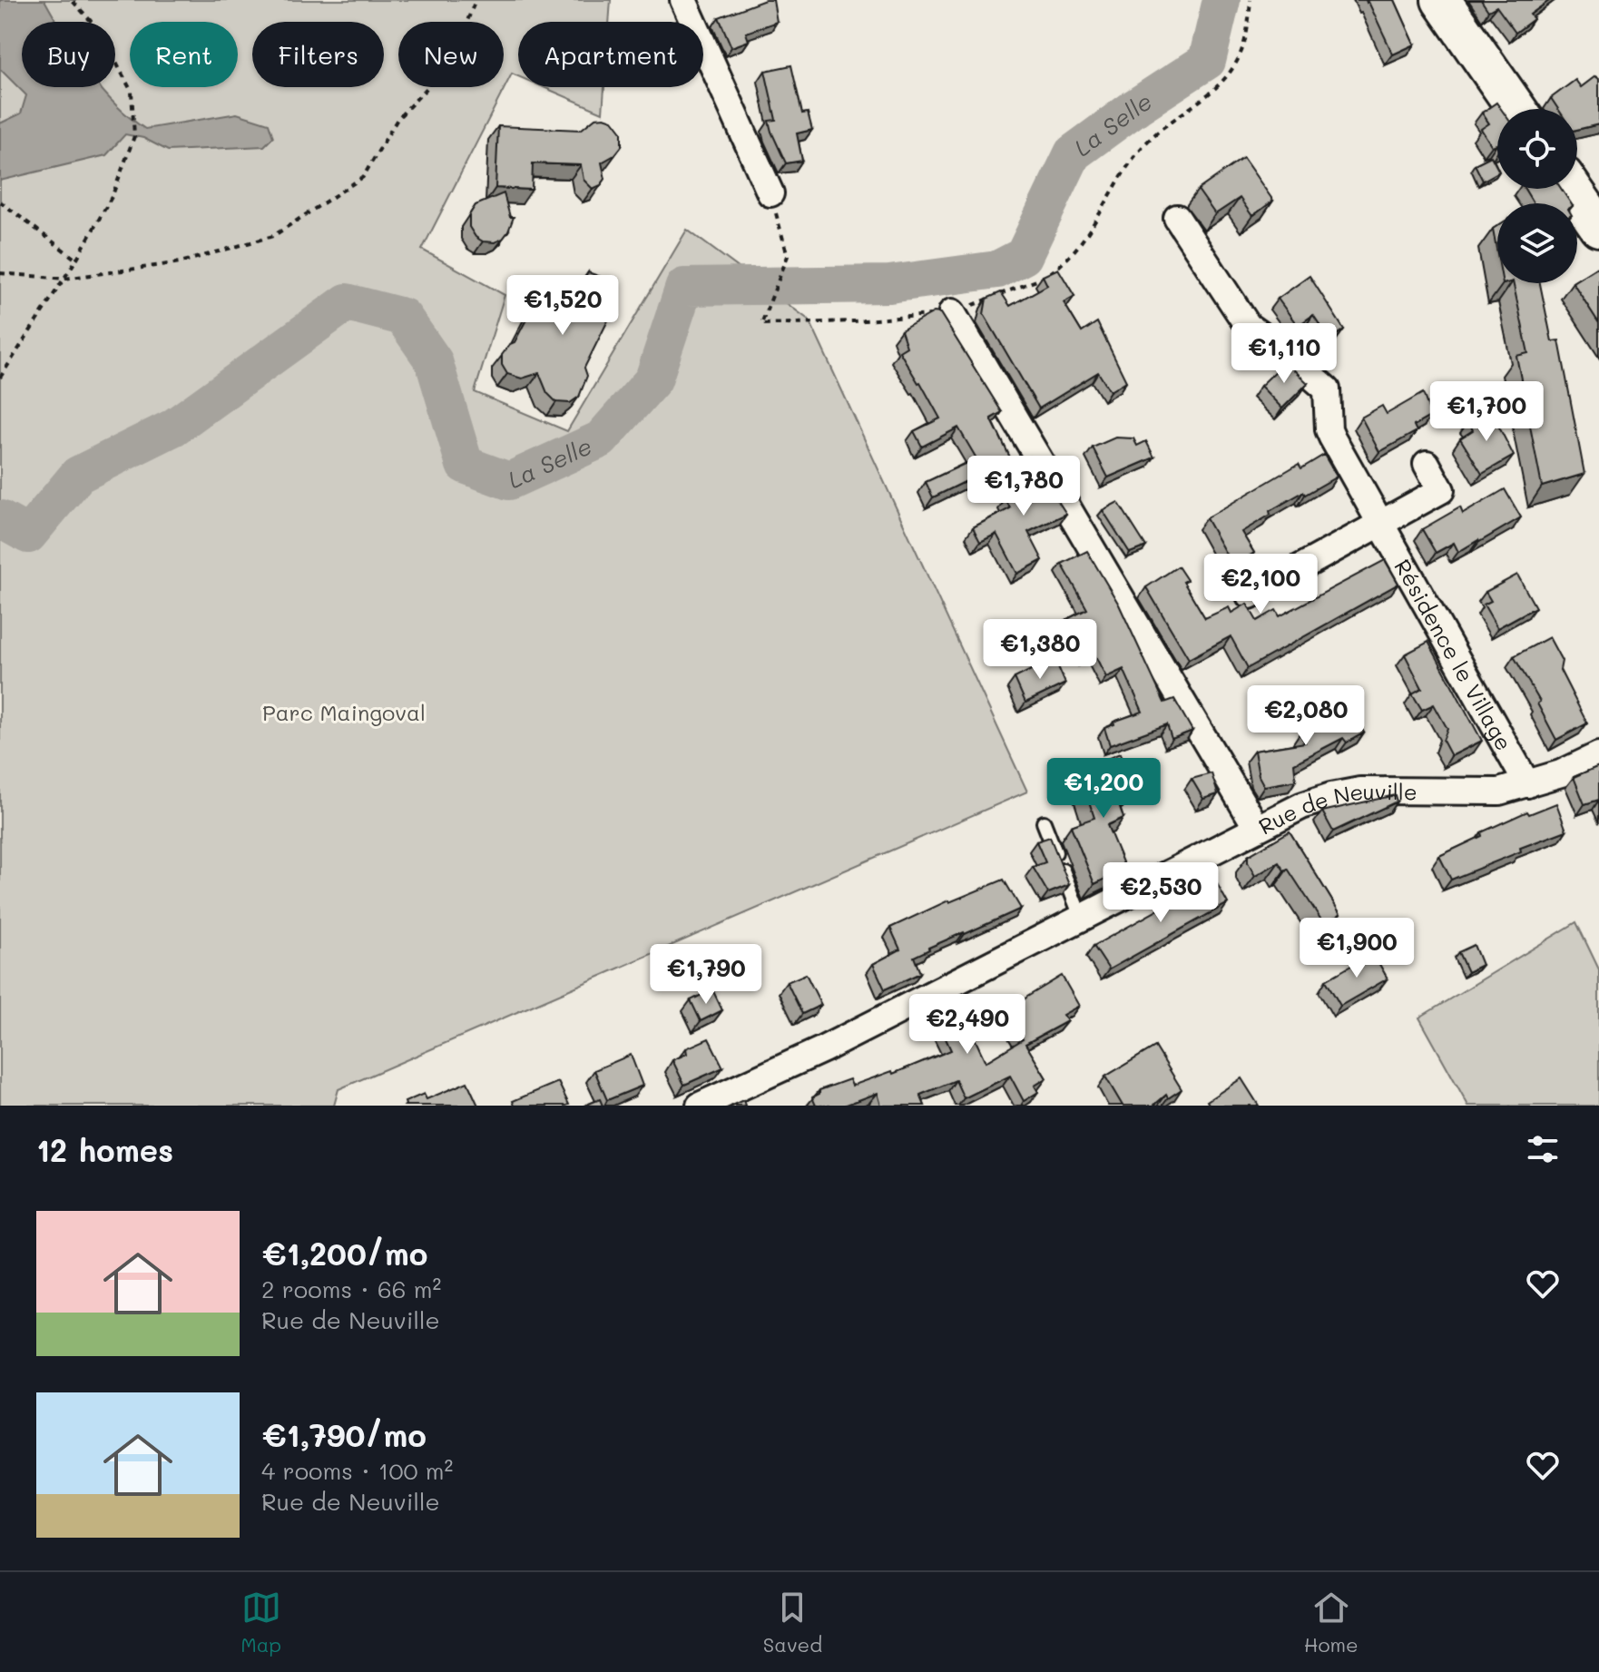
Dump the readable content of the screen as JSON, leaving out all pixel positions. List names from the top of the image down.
{
  "streets": {
    "street": ["Résidence le Village", "Rue de Neuville"]
  },
  "crossings": [
    ["Résidence le Village", "Rue de Neuville"]
  ],
  "water": ["La Selle"],
  "parks": ["Parc Maingoval"],
  "page": {
    "chip": [
      "Buy",
      "Rent",
      "Filters",
      "New",
      "Apartment"
    ],
    "price": [
      "€1,520",
      "€1,110",
      "€1,700",
      "€1,780",
      "€2,100",
      "€1,380",
      "€2,080",
      "€1,200",
      "€2,530",
      "€1,900",
      "€1,790",
      "€2,490"
    ],
    "heading": "12 homes",
    "list": [
      {
        "name": "€1,200/mo",
        "note": "2 rooms · 66 m² · Rue de Neuville"
      },
      {
        "name": "€1,790/mo",
        "note": "4 rooms · 100 m² · Rue de Neuville"
      }
    ],
    "tabs": ["Map", "Saved", "Home"]
  }
}
